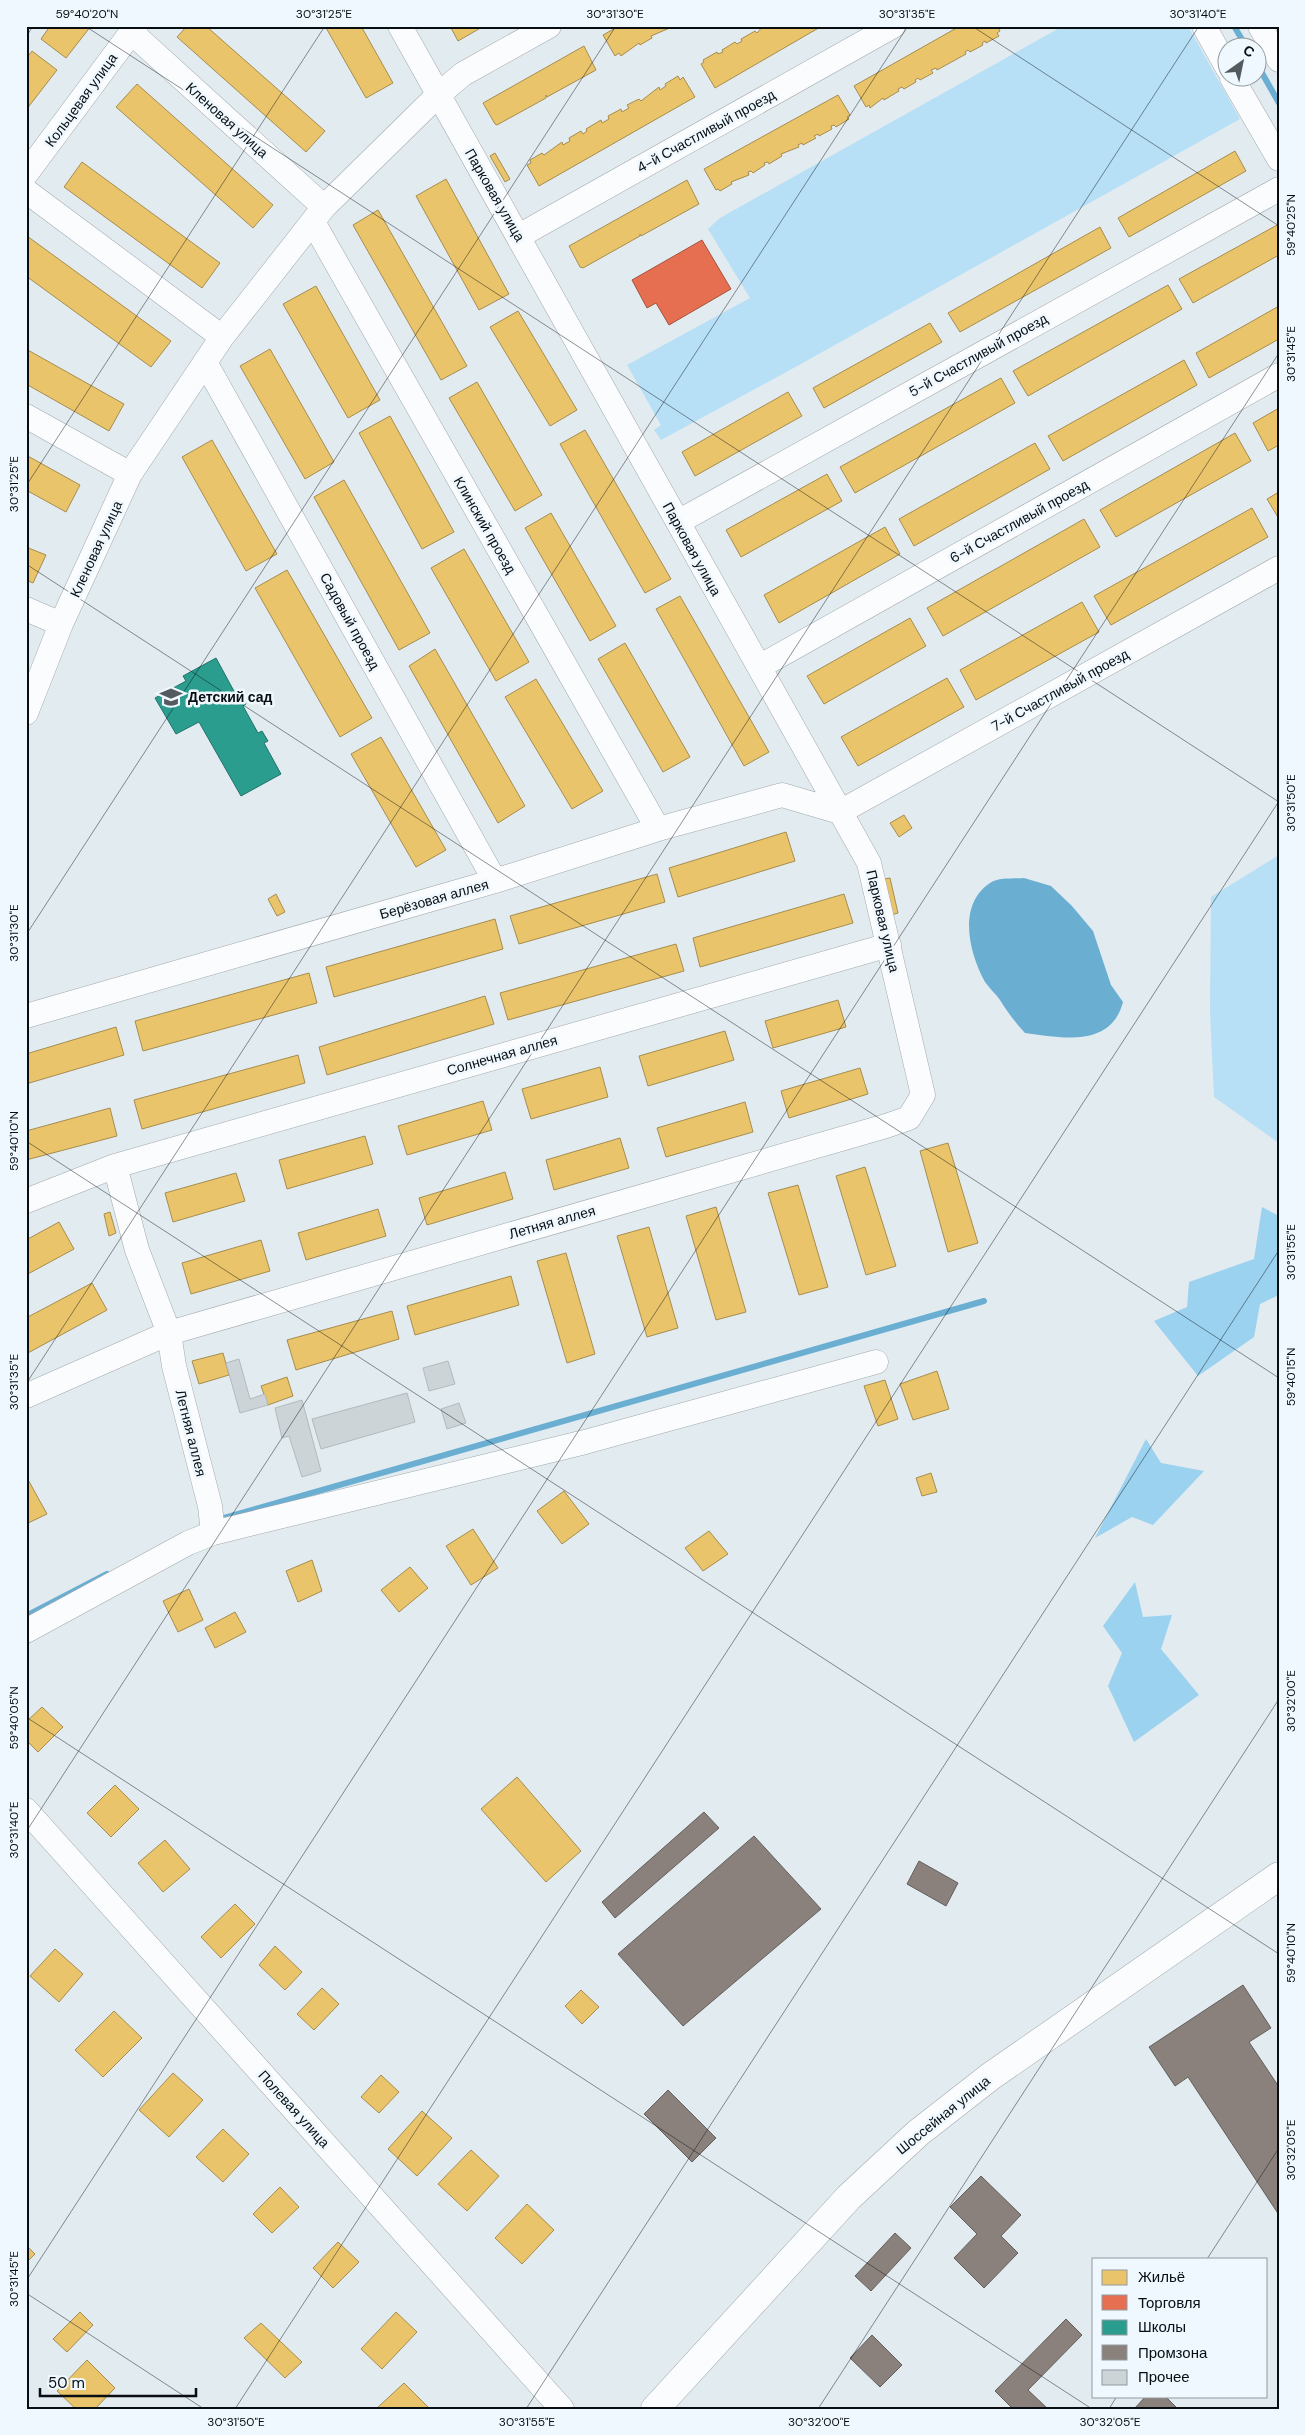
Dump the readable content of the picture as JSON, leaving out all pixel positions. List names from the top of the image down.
{
  "streets": {
    "main road": ["Шоссейная улица"],
    "street": [
      "Кольцевая улица",
      "Кленовая улица",
      "4-й Счастливый проезд",
      "Парковая улица",
      "5-й Счастливый проезд",
      "6-й Счастливый проезд",
      "Клинский проезд",
      "Садовый проезд",
      "7-й Счастливый проезд",
      "Берёзовая аллея",
      "Солнечная аллея",
      "Летняя аллея",
      "Полевая улица"
    ]
  },
  "crossings": [
    ["Кольцевая улица", "Кленовая улица"],
    ["Кленовая улица", "Парковая улица"],
    ["Кленовая улица", "Клинский проезд"],
    ["Кленовая улица", "Садовый проезд"],
    ["4-й Счастливый проезд", "Парковая улица"],
    ["Парковая улица", "5-й Счастливый проезд"],
    ["Парковая улица", "6-й Счастливый проезд"],
    ["Парковая улица", "7-й Счастливый проезд"],
    ["Парковая улица", "Берёзовая аллея"],
    ["Парковая улица", "Солнечная аллея"],
    ["Парковая улица", "Летняя аллея"],
    ["Клинский проезд", "Берёзовая аллея"],
    ["Садовый проезд", "Берёзовая аллея"],
    ["7-й Счастливый проезд", "Берёзовая аллея"],
    ["Солнечная аллея", "Летняя аллея"]
  ],
  "places": {
    "school or university": ["Детский сад"]
  },
  "legend": [
    "Жильё",
    "Торговля",
    "Школы",
    "Промзона",
    "Прочее"
  ],
  "scale_bar": "50 m",
  "north": "top right",
  "coordinates": [
    "59°40'20\"N",
    "30°31'25\"E",
    "30°31'30\"E",
    "30°31'35\"E",
    "30°31'40\"E",
    "59°40'25\"N",
    "30°31'45\"E",
    "30°31'50\"E",
    "59°40'10\"N",
    "30°31'55\"E",
    "59°40'15\"N",
    "30°32'00\"E",
    "59°40'05\"N",
    "30°32'05\"E"
  ]
}
